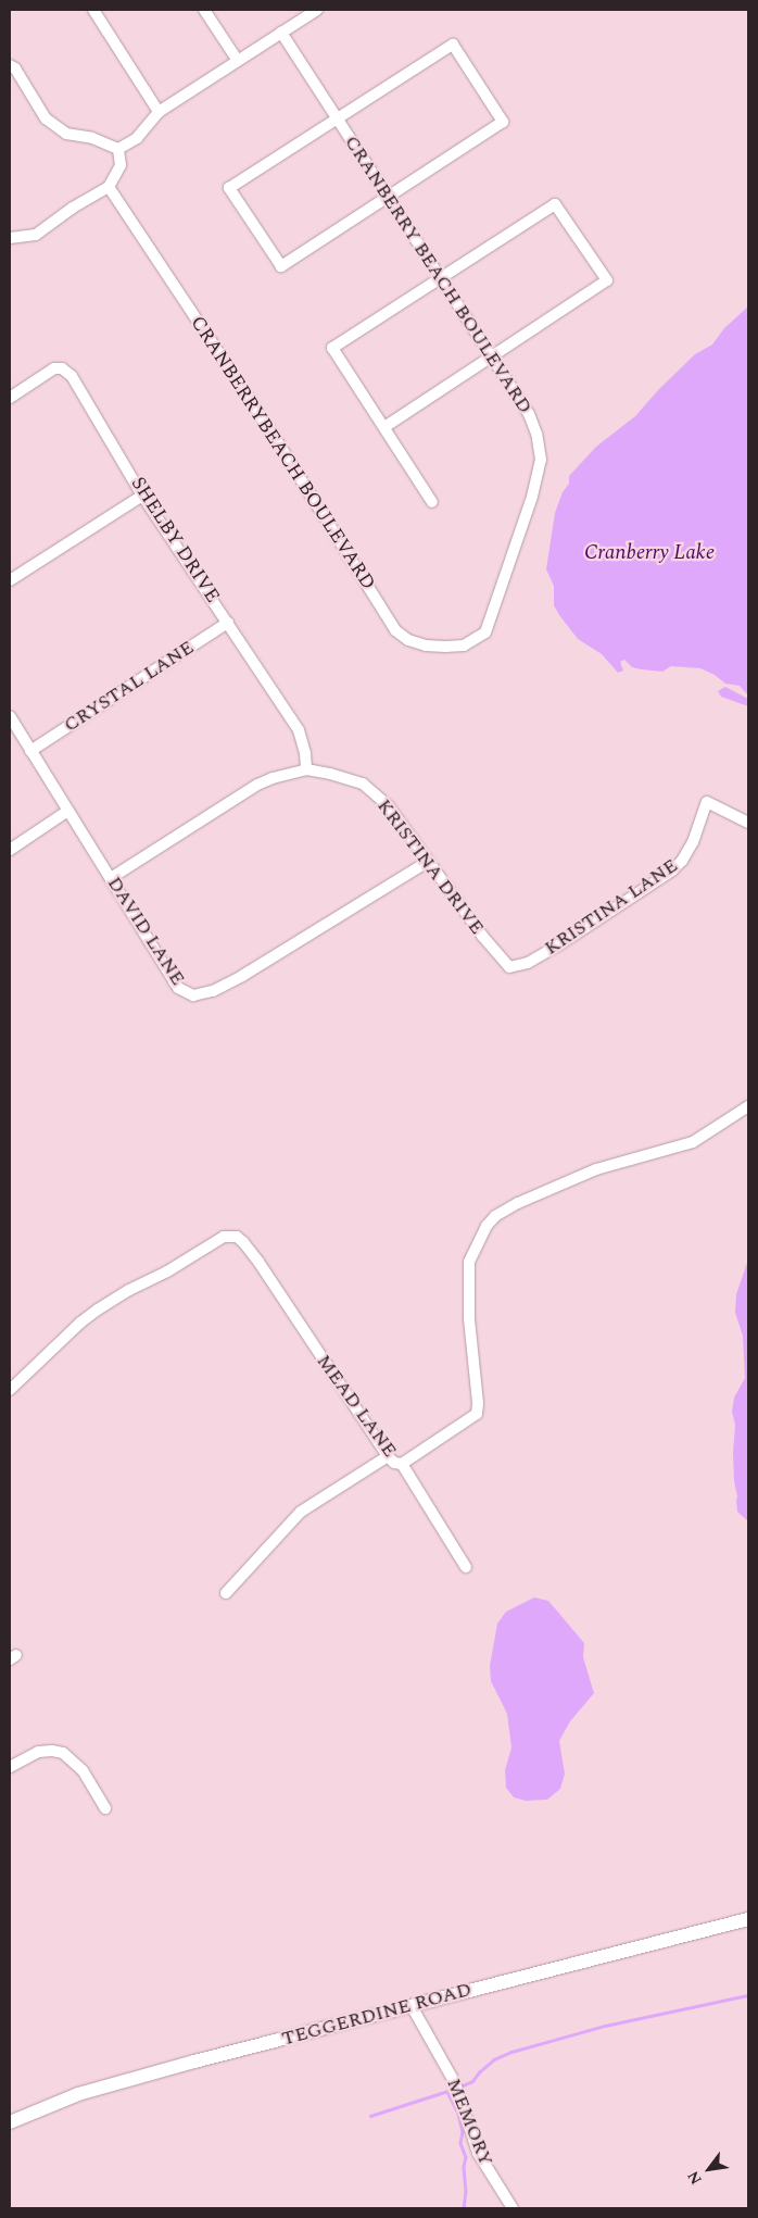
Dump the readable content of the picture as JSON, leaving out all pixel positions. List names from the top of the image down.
{
  "streets": {
    "street": [
      "CRANBERRY BEACH BOULEVARD",
      "CRANBERRYBEACH BOULEVARD",
      "SHELBY DRIVE",
      "CRYSTAL LANE",
      "KRISTINA DRIVE",
      "KRISTINA LANE",
      "DAVID LANE",
      "MEAD LANE",
      "TEGGERDINE ROAD",
      "MEMORY"
    ]
  },
  "crossings": [
    ["CRANBERRY BEACH BOULEVARD", "CRANBERRYBEACH BOULEVARD"],
    ["SHELBY DRIVE", "CRYSTAL LANE"],
    ["SHELBY DRIVE", "KRISTINA DRIVE"],
    ["CRYSTAL LANE", "DAVID LANE"],
    ["KRISTINA DRIVE", "KRISTINA LANE"],
    ["KRISTINA DRIVE", "DAVID LANE"],
    ["TEGGERDINE ROAD", "MEMORY"]
  ],
  "water": ["Cranberry Lake"],
  "north": "bottom left"
}
